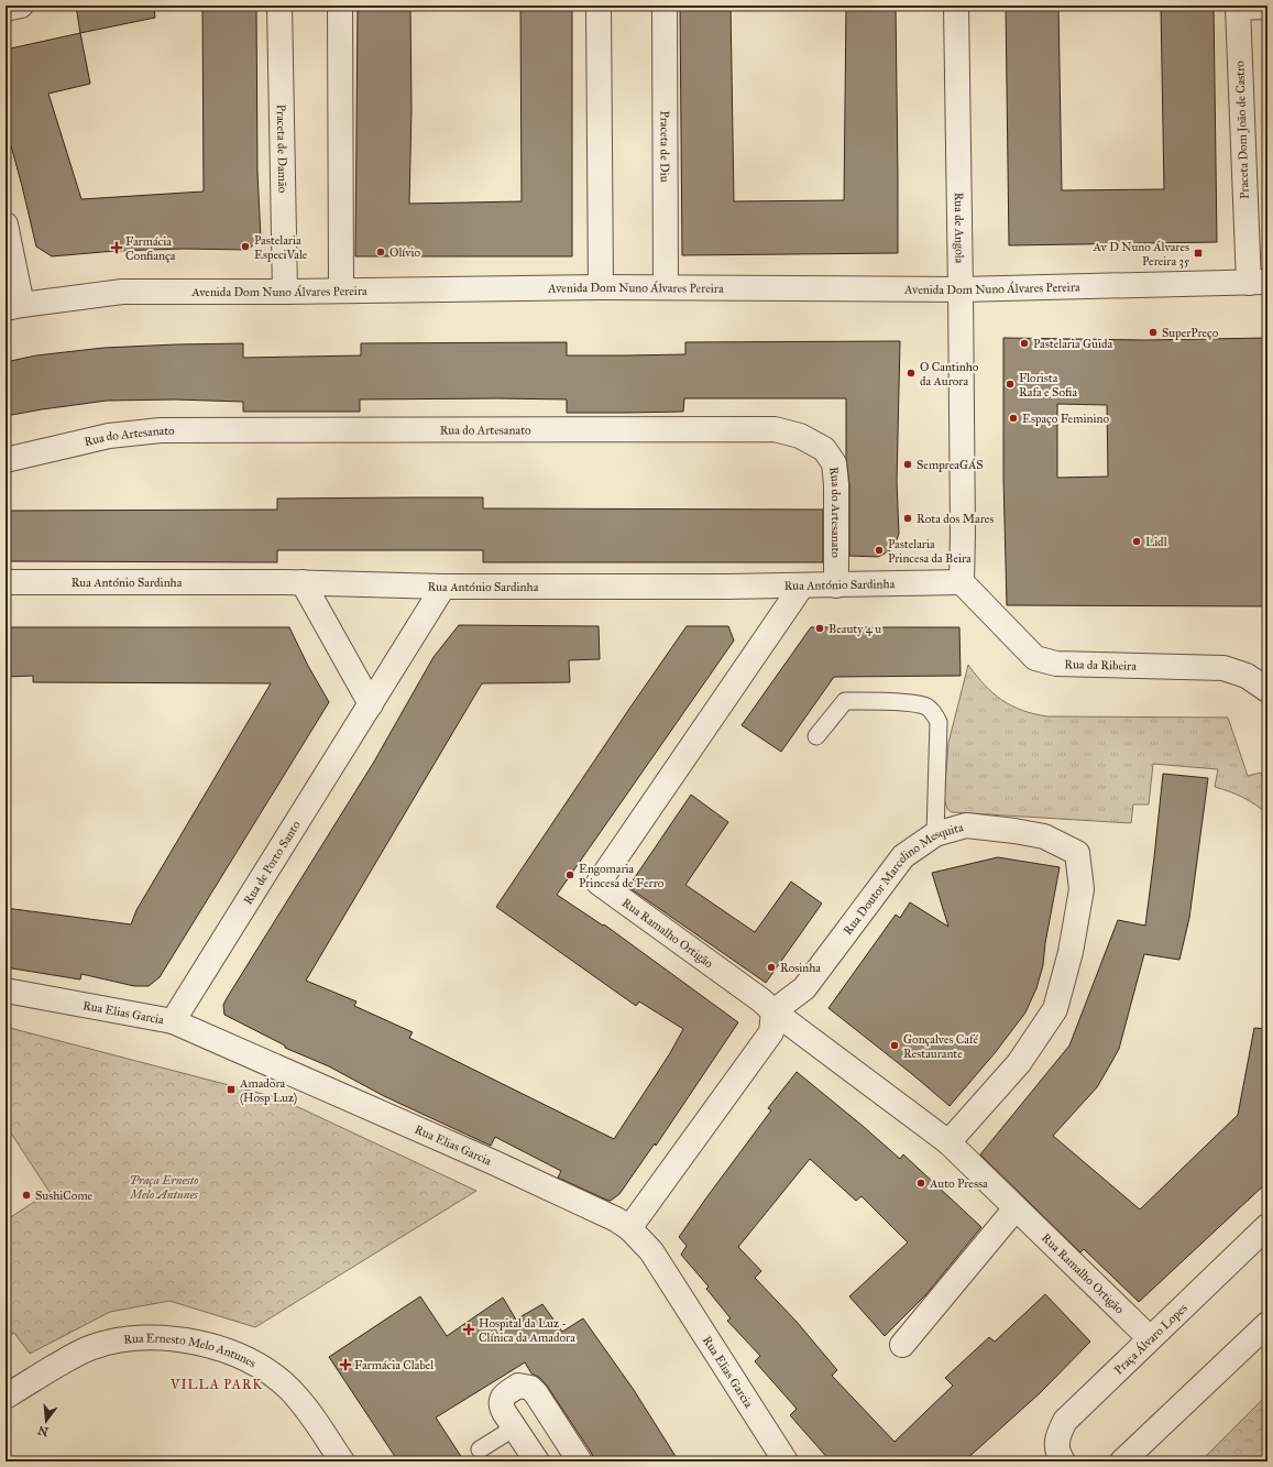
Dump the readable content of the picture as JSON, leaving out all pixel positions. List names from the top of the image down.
{
  "streets": {
    "street": [
      "Praceta Dom João de Castro",
      "Praceta de Diu",
      "Praceta de Damão",
      "Rua de Angola",
      "Avenida Dom Nuno Álvares Pereira",
      "Rua do Artesanato",
      "Rua António Sardinha",
      "Rua da Ribeira",
      "Rua de Porto Santo",
      "Rua Doutor Marcelino Mesquita",
      "Rua Ramalho Ortigão",
      "Rua Elias Garcia",
      "Praça Álvaro Lopes",
      "Rua Ernesto Melo Antunes"
    ]
  },
  "crossings": [
    ["Praceta Dom João de Castro", "Avenida Dom Nuno Álvares Pereira"],
    ["Praceta de Diu", "Avenida Dom Nuno Álvares Pereira"],
    ["Praceta de Damão", "Avenida Dom Nuno Álvares Pereira"],
    ["Rua de Angola", "Avenida Dom Nuno Álvares Pereira"],
    ["Rua de Angola", "Rua António Sardinha"],
    ["Rua de Angola", "Rua da Ribeira"],
    ["Rua do Artesanato", "Rua António Sardinha"],
    ["Rua António Sardinha", "Rua da Ribeira"],
    ["Rua António Sardinha", "Rua de Porto Santo"],
    ["Rua António Sardinha", "Rua Ramalho Ortigão"],
    ["Rua de Porto Santo", "Rua Elias Garcia"],
    ["Rua Doutor Marcelino Mesquita", "Rua Ramalho Ortigão"],
    ["Rua Ramalho Ortigão", "Praça Álvaro Lopes"]
  ],
  "districts": ["VILLA PARK"],
  "parks": ["Praça Ernesto Melo Antunes"],
  "places": {
    "other": [
      "Pastelaria EspeciVale",
      "Olívio",
      "SuperPreço",
      "Pastelaria Guida",
      "O Cantinho da Aurora",
      "Florista Rafa e Sofia",
      "Espaço Feminino",
      "SempreaGÁS",
      "Rota dos Mares",
      "Lidl",
      "Pastelaria Princesa da Beira",
      "Beauty 4 u",
      "Engomaria Princesa de Ferro",
      "Rosinha",
      "Gonçalves Café Restaurante",
      "Auto Pressa",
      "SushiCome"
    ],
    "health": ["Farmácia Confiança", "Hospital da Luz - Clínica da Amadora", "Farmácia Clabel"],
    "transit": ["Av D Nuno Álvares Pereira 35", "Amadora (Hosp Luz)"]
  },
  "north": "bottom"
}
